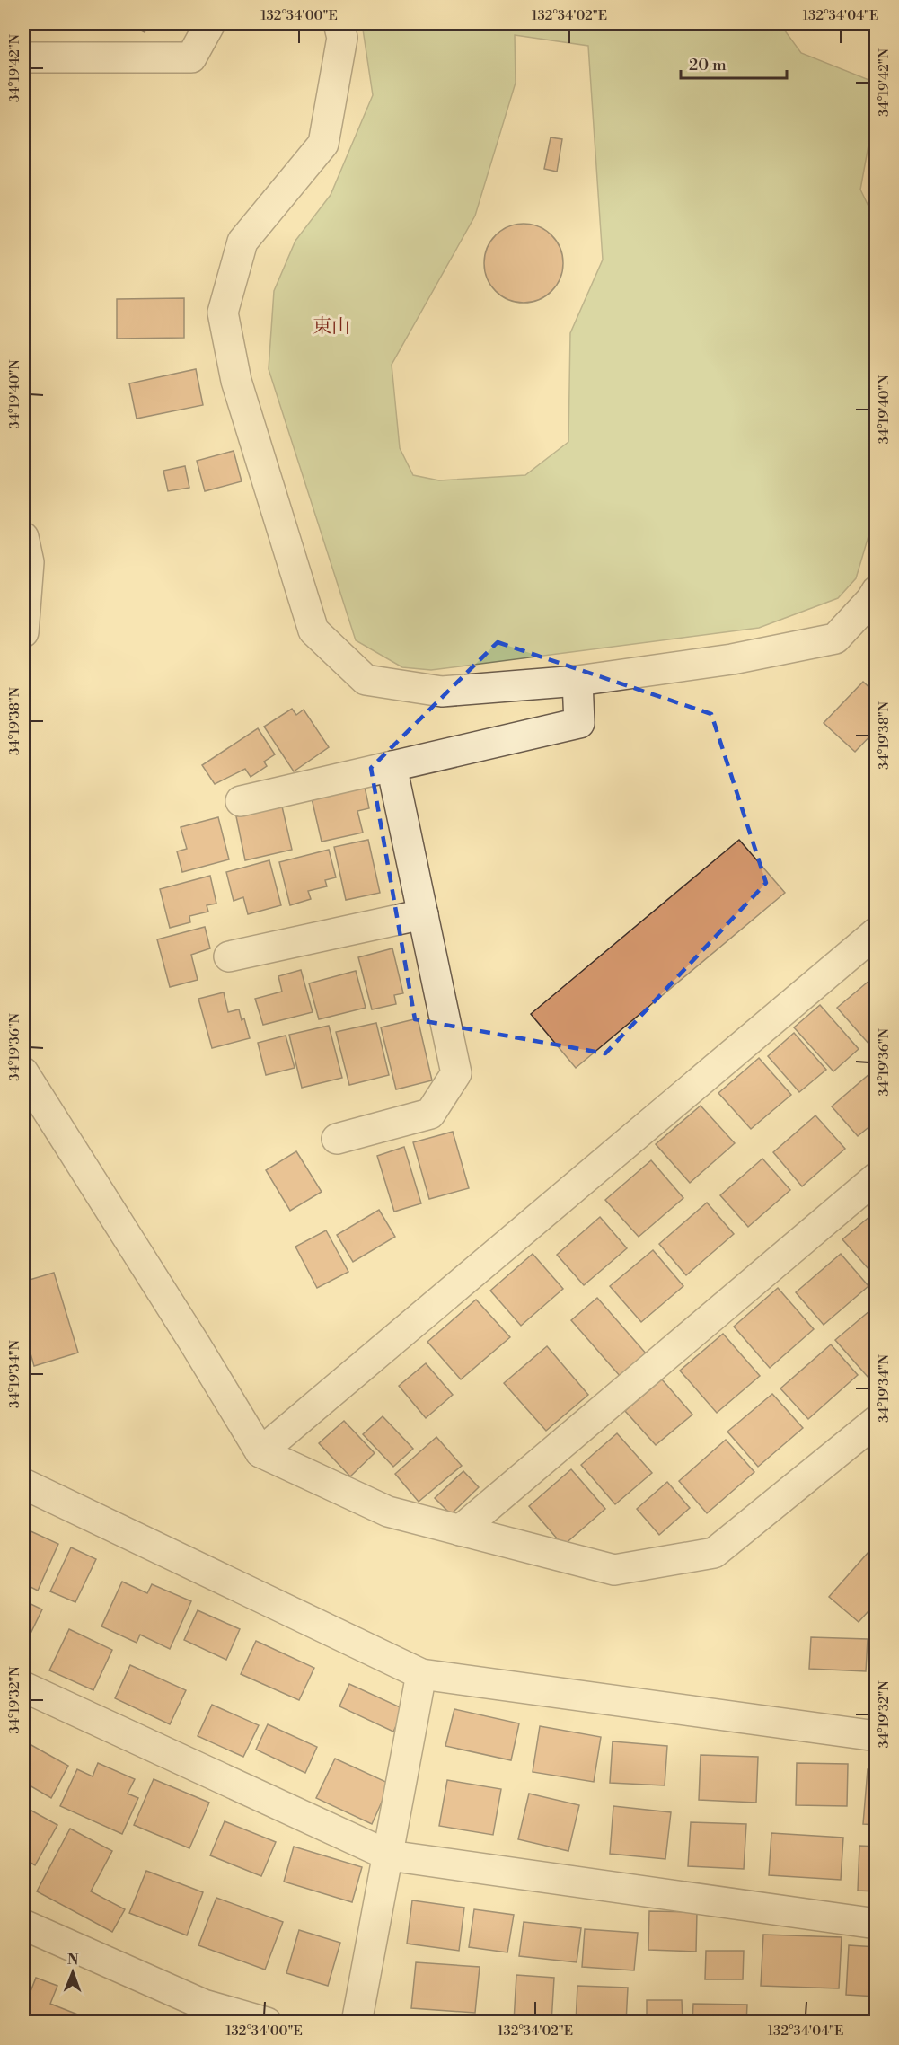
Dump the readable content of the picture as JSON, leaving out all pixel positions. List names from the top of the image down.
{
  "districts": ["東山"],
  "scale_bar": "20 m",
  "north": "top",
  "coordinates": [
    "132°34'00\"E",
    "132°34'02\"E",
    "132°34'04\"E",
    "34°19'42\"N",
    "34°19'40\"N",
    "34°19'38\"N",
    "34°19'36\"N",
    "34°19'34\"N",
    "34°19'32\"N"
  ]
}
